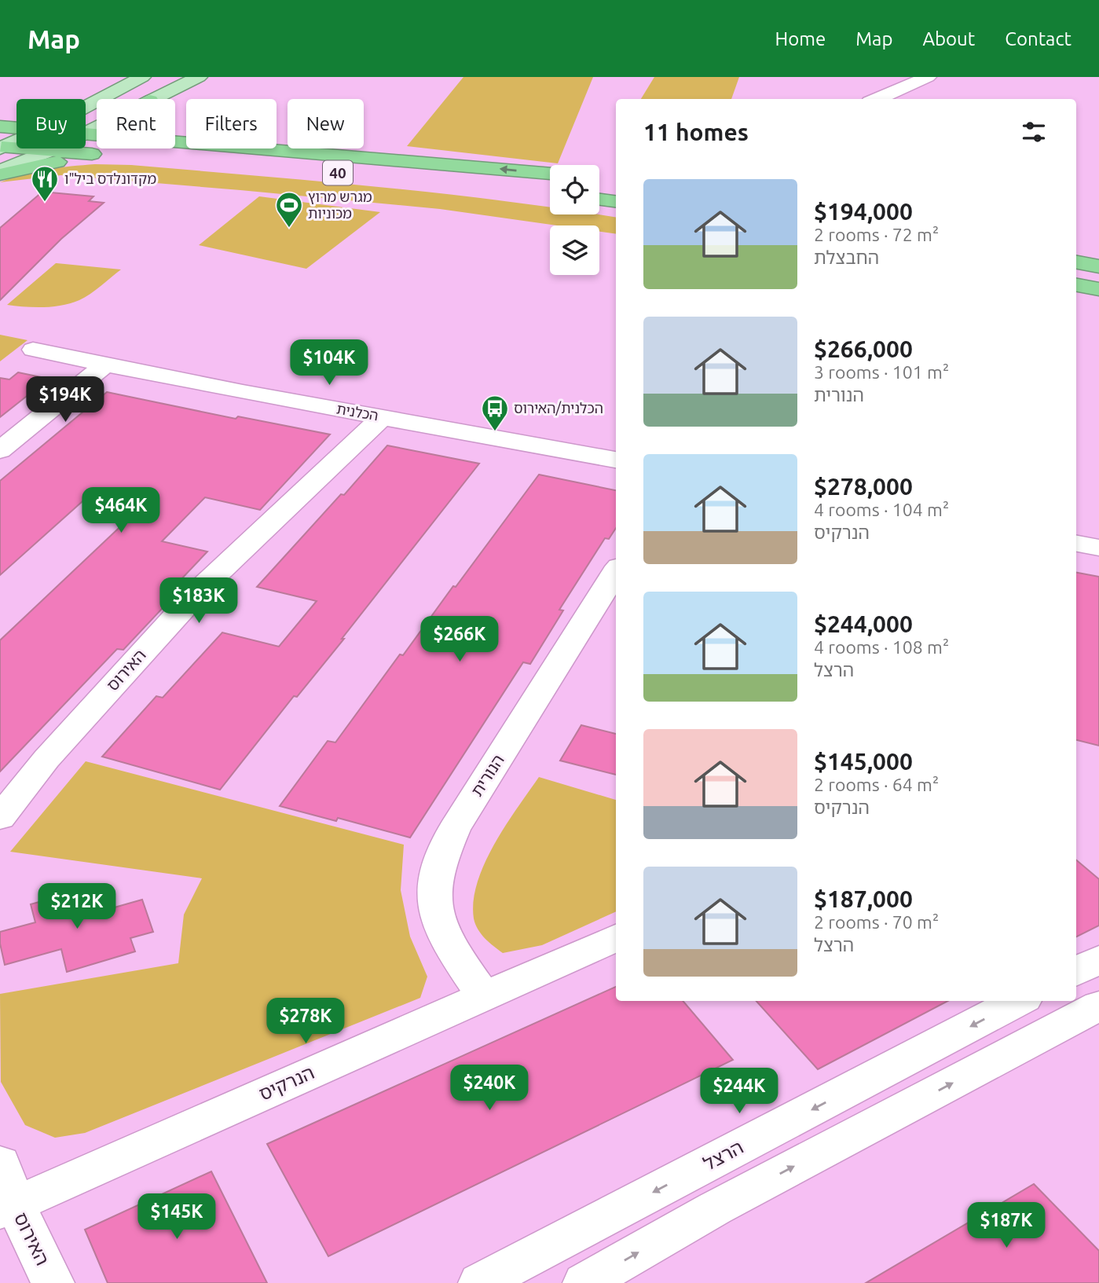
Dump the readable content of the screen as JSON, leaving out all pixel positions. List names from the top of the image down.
{
  "streets": {
    "highway": ["40"],
    "street": [
      "הכלנית",
      "האירוס",
      "הנורית",
      "הנרקיס",
      "הרצל"
    ]
  },
  "crossings": [
    ["הכלנית", "האירוס"],
    ["האירוס", "הנרקיס"],
    ["הנורית", "הנרקיס"]
  ],
  "places": {
    "restaurant": ["מקדונלדס ביל\"ו"],
    "sports": ["מגרש מרוץ מכוניות"],
    "bus stop": ["הכלנית/האירוס"]
  },
  "page": {
    "header": "Map",
    "nav": [
      "Home",
      "Map",
      "About",
      "Contact"
    ],
    "chip": [
      "Buy",
      "Rent",
      "Filters",
      "New"
    ],
    "heading": "11 homes",
    "list": [
      {
        "name": "$194,000",
        "note": "2 rooms · 72 m² · החבצלת"
      },
      {
        "name": "$266,000",
        "note": "3 rooms · 101 m² · הנורית"
      },
      {
        "name": "$278,000",
        "note": "4 rooms · 104 m² · הנרקיס"
      },
      {
        "name": "$244,000",
        "note": "4 rooms · 108 m² · הרצל"
      },
      {
        "name": "$145,000",
        "note": "2 rooms · 64 m² · הנרקיס"
      },
      {
        "name": "$187,000",
        "note": "2 rooms · 70 m² · הרצל"
      }
    ],
    "price": [
      "$104K",
      "$194K",
      "$464K",
      "$183K",
      "$266K",
      "$212K",
      "$278K",
      "$240K",
      "$244K",
      "$145K",
      "$187K"
    ]
  }
}
